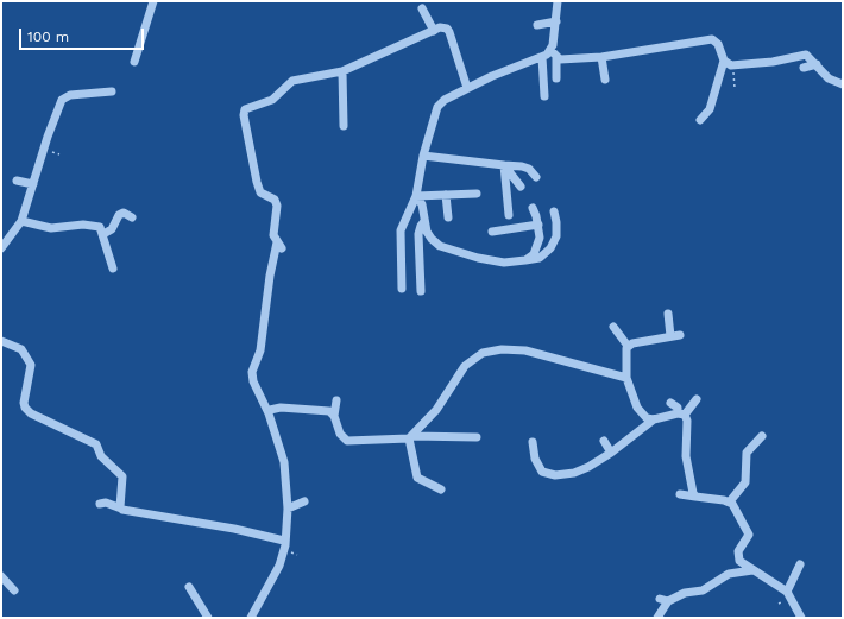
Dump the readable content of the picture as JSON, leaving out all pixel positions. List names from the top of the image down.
{
  "scale_bar": "100 m"
}
